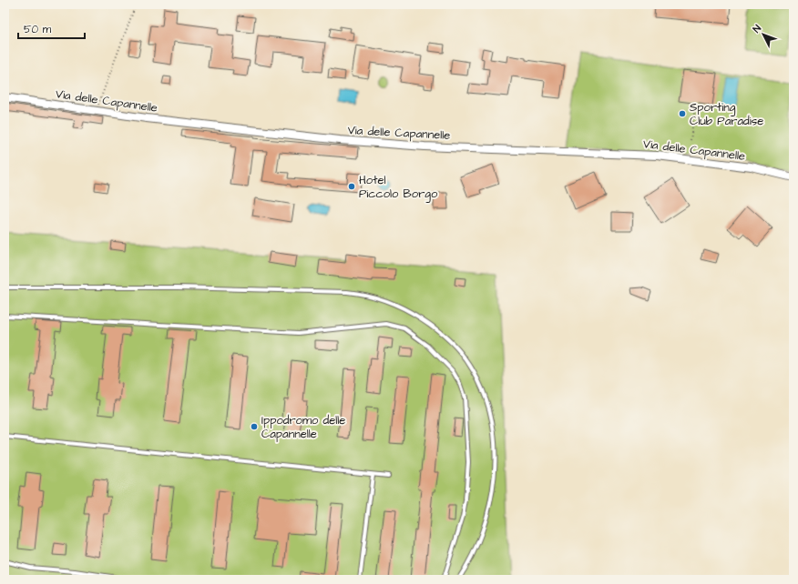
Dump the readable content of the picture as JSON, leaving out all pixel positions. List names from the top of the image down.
{
  "streets": {
    "street": ["Via delle Capannelle"]
  },
  "places": ["Sporting Club Paradise", "Hotel Piccolo Borgo", "Ippodromo delle Capannelle"],
  "scale_bar": "50 m",
  "north": "top left"
}
